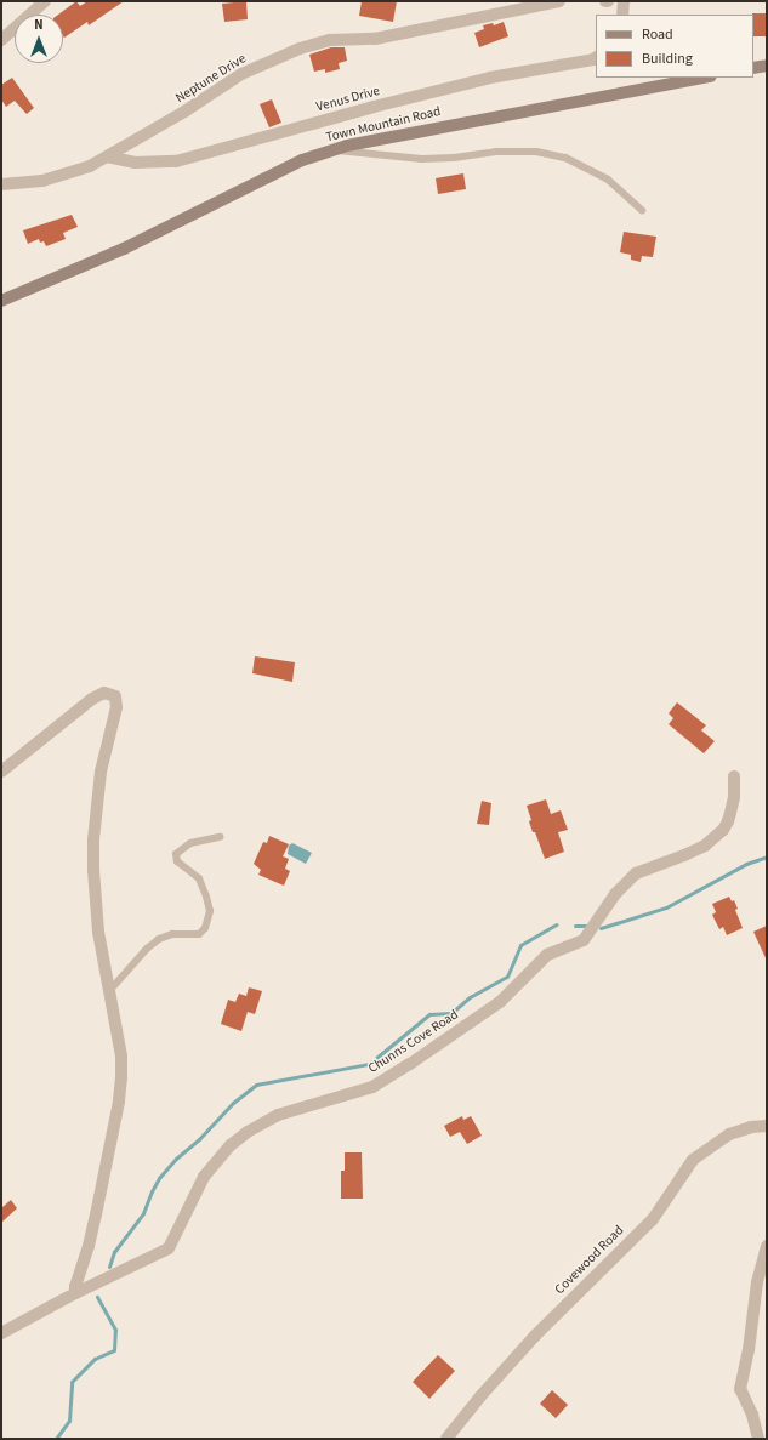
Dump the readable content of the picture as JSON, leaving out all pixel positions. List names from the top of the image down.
{
  "streets": {
    "main road": ["Town Mountain Road"],
    "street": [
      "Neptune Drive",
      "Venus Drive",
      "Chunns Cove Road",
      "Covewood Road"
    ]
  },
  "crossings": [
    ["Neptune Drive", "Venus Drive"]
  ],
  "legend": ["Road", "Building"],
  "north": "top"
}
